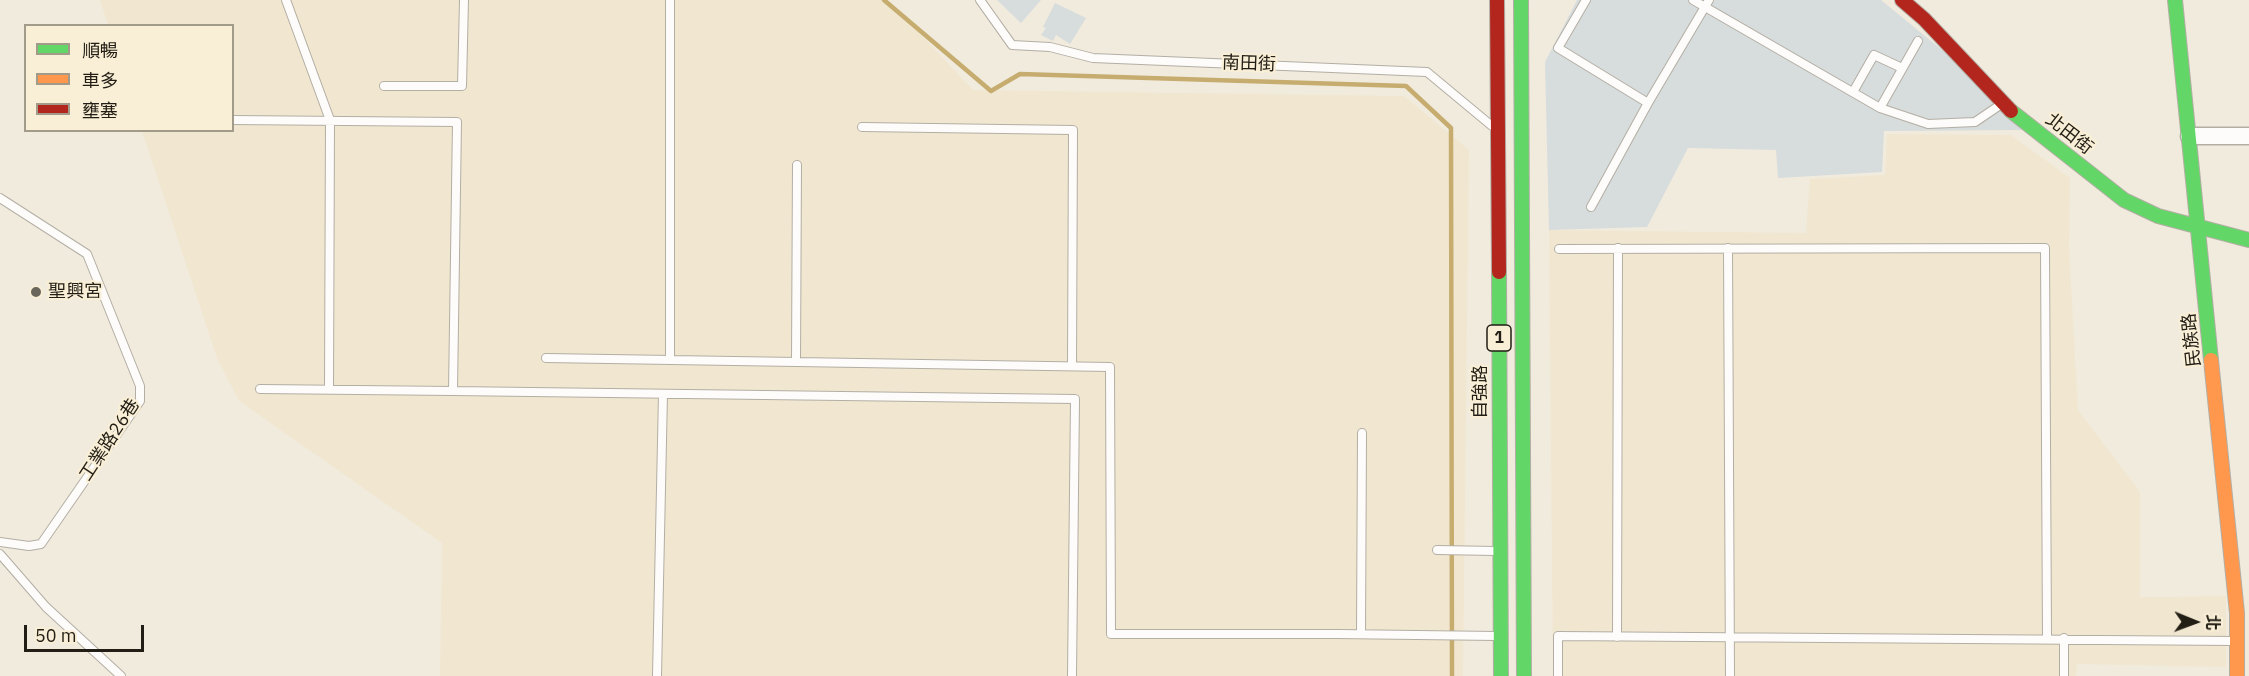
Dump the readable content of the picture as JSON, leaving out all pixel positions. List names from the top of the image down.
{
  "streets": {
    "main road": [
      "北田街",
      "1",
      "民族路",
      "自強路"
    ],
    "lane": ["南田街", "工業路26巷"]
  },
  "crossings": [
    ["南田街", "自強路"],
    ["北田街", "民族路"]
  ],
  "places": ["聖興宮"],
  "legend": ["順暢", "車多", "壅塞"],
  "scale_bar": "50 m",
  "north": "right"
}
